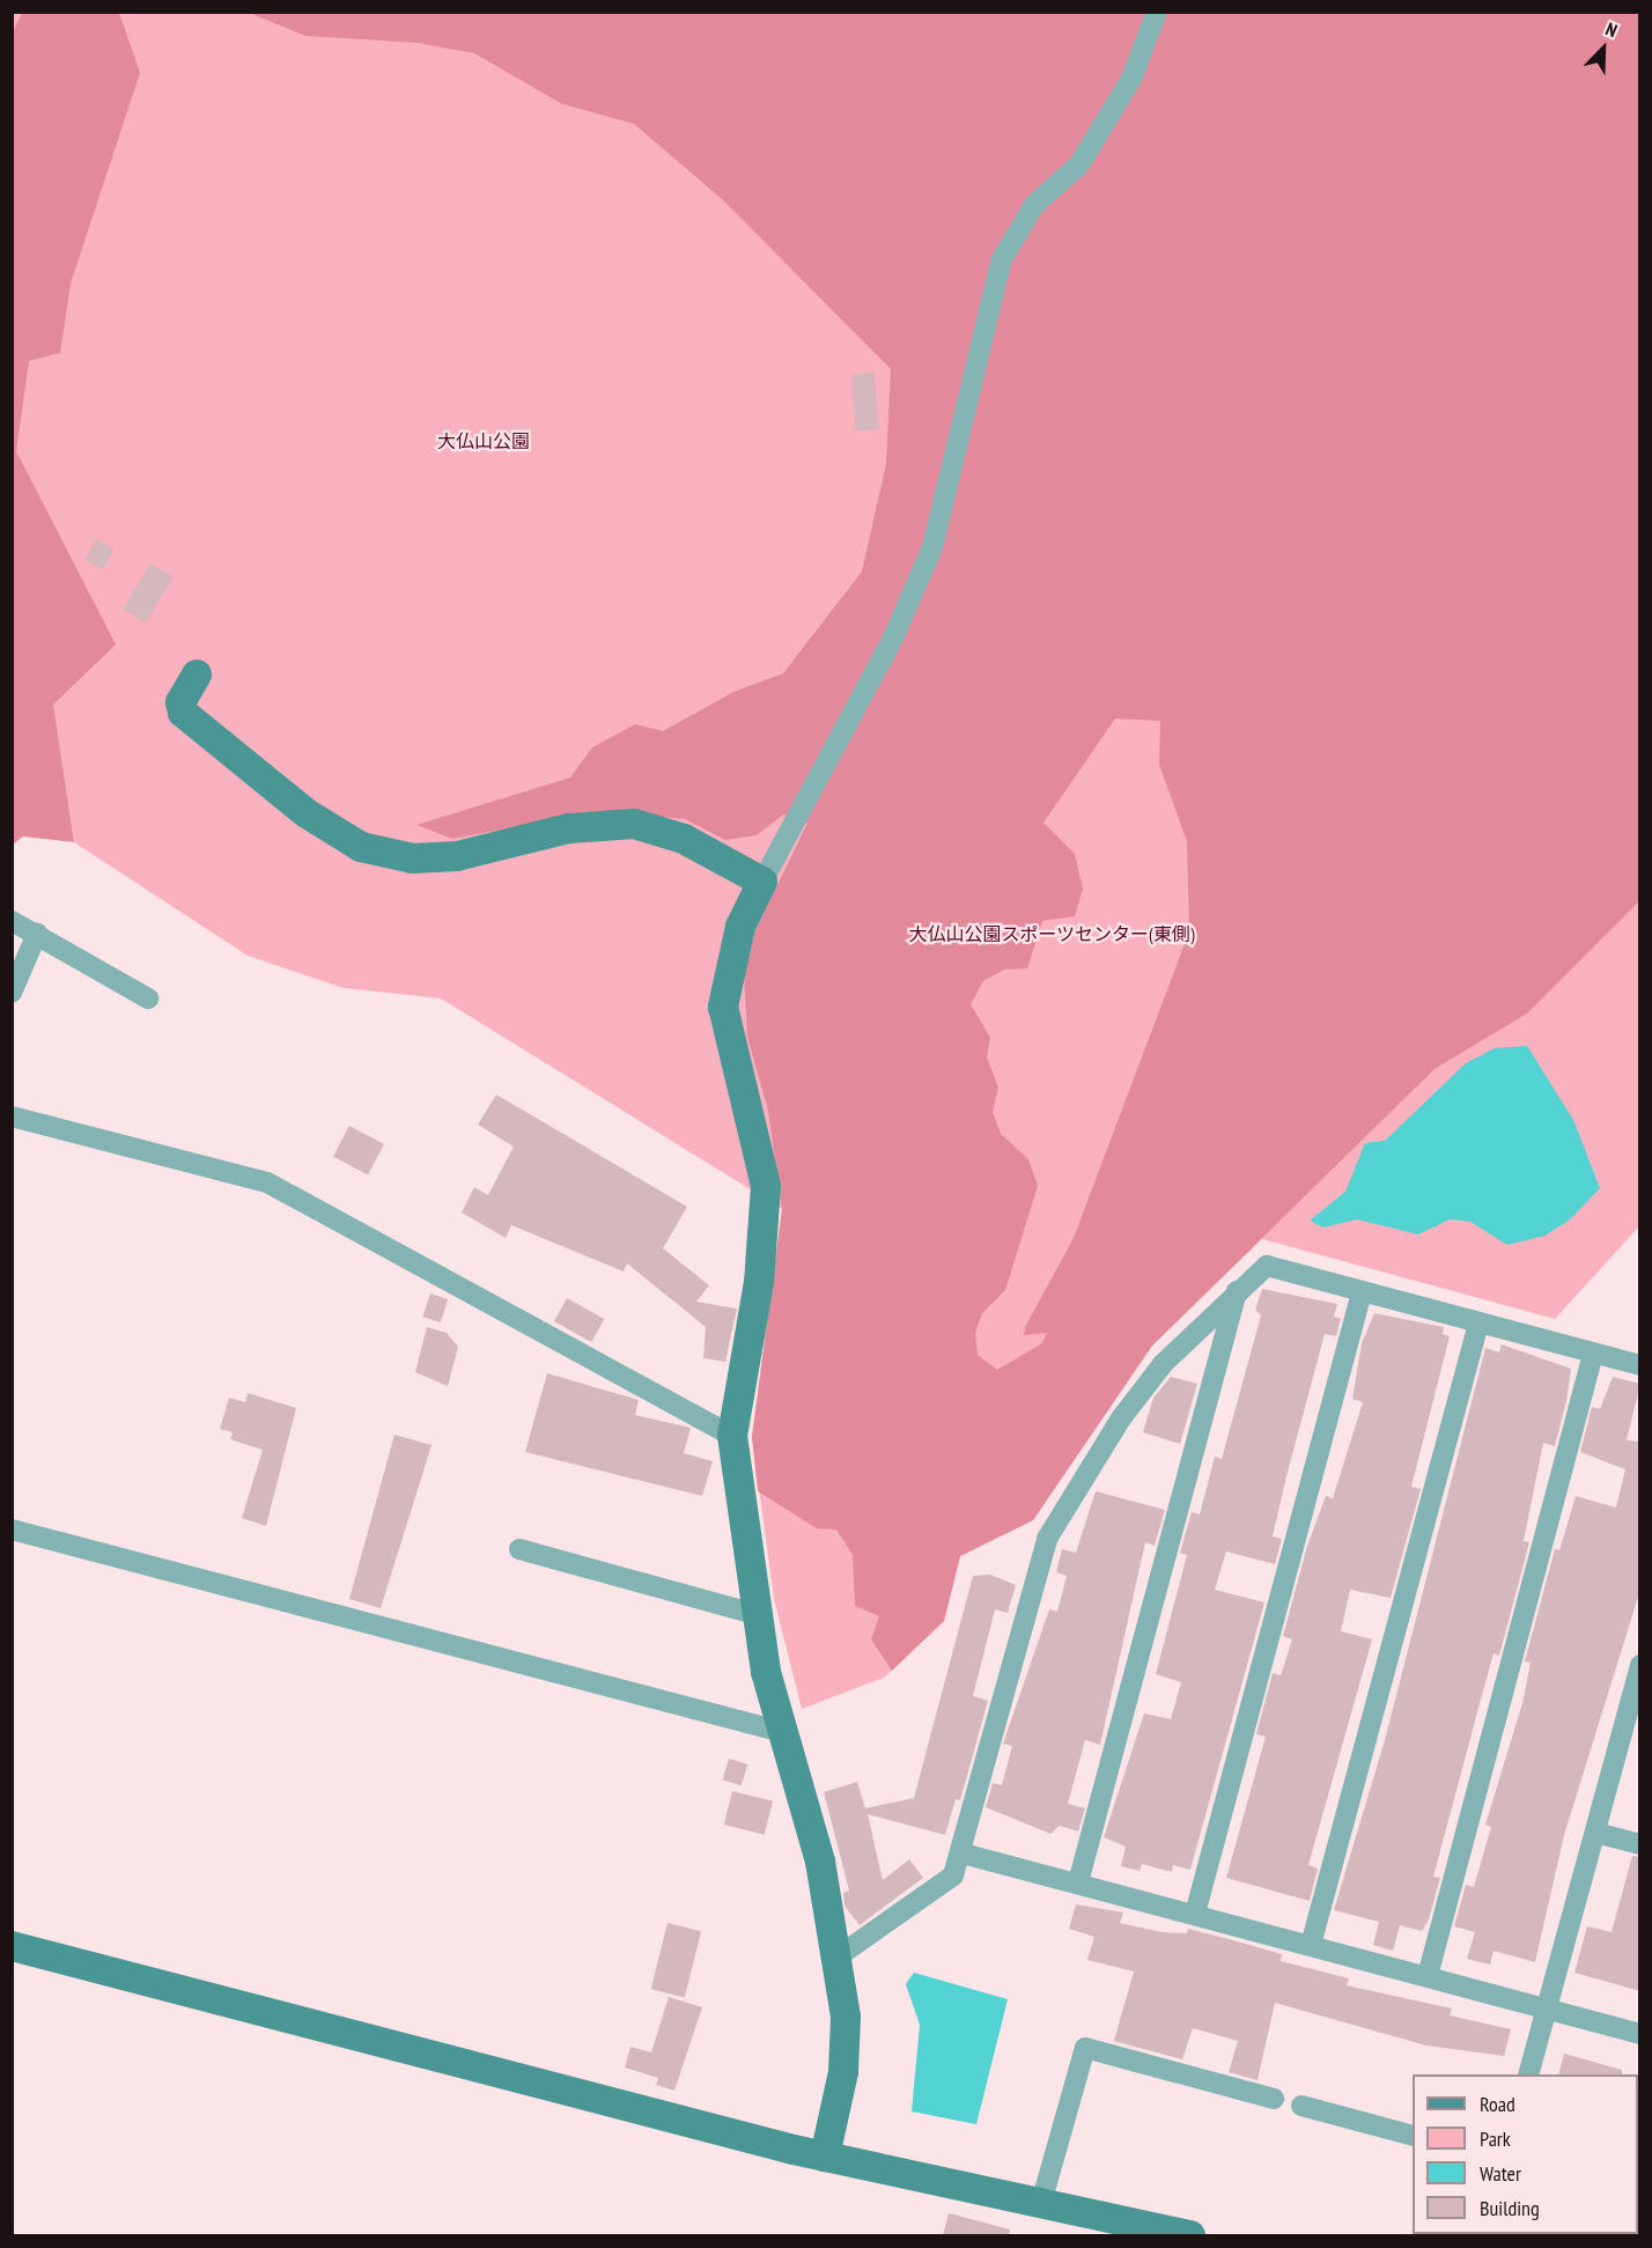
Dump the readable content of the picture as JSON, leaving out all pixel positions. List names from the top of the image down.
{
  "parks": ["大仏山公園", "大仏山公園スポーツセンター(東側)"],
  "legend": [
    "Road",
    "Park",
    "Water",
    "Building"
  ],
  "north": "top right"
}
